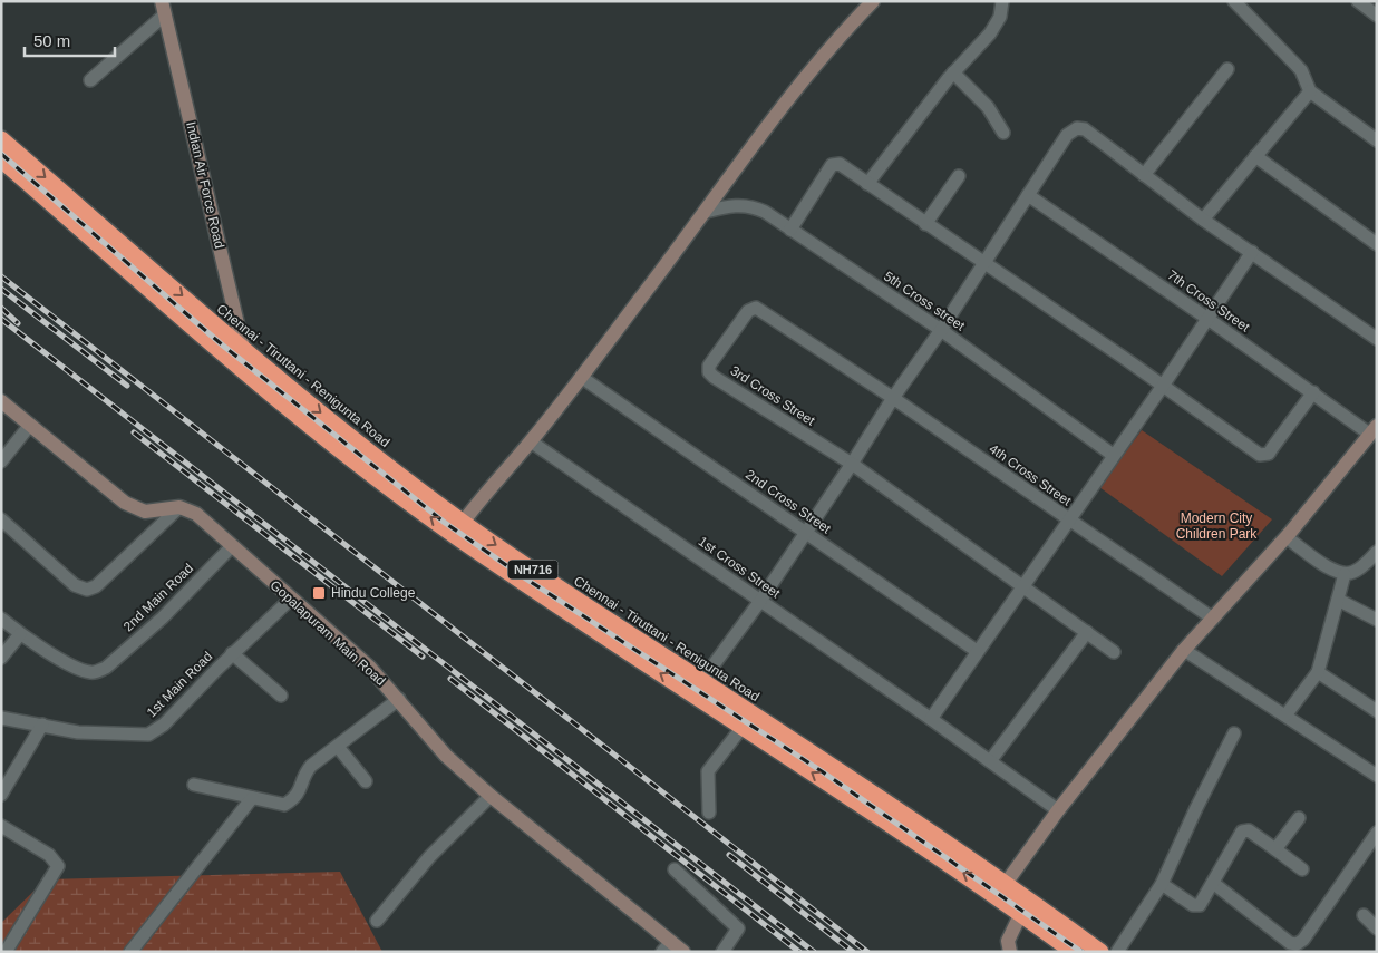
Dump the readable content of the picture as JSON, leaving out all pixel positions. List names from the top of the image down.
{
  "streets": {
    "highway": ["Chennai - Tiruttani - Renigunta Road", "NH716"],
    "street": [
      "Indian Air Force Road",
      "5th Cross street",
      "7th Cross Street",
      "3rd Cross Street",
      "4th Cross Street",
      "2nd Cross Street",
      "1st Cross Street",
      "2nd Main Road",
      "Gopalapuram Main Road",
      "1st Main Road"
    ]
  },
  "crossings": [
    ["Indian Air Force Road", "Chennai - Tiruttani - Renigunta Road"],
    ["3rd Cross Street", "4th Cross Street"],
    ["2nd Main Road", "Gopalapuram Main Road"],
    ["Gopalapuram Main Road", "1st Main Road"]
  ],
  "parks": ["Modern City Children Park"],
  "places": {
    "transit": ["Hindu College"]
  },
  "scale_bar": "50 m"
}
